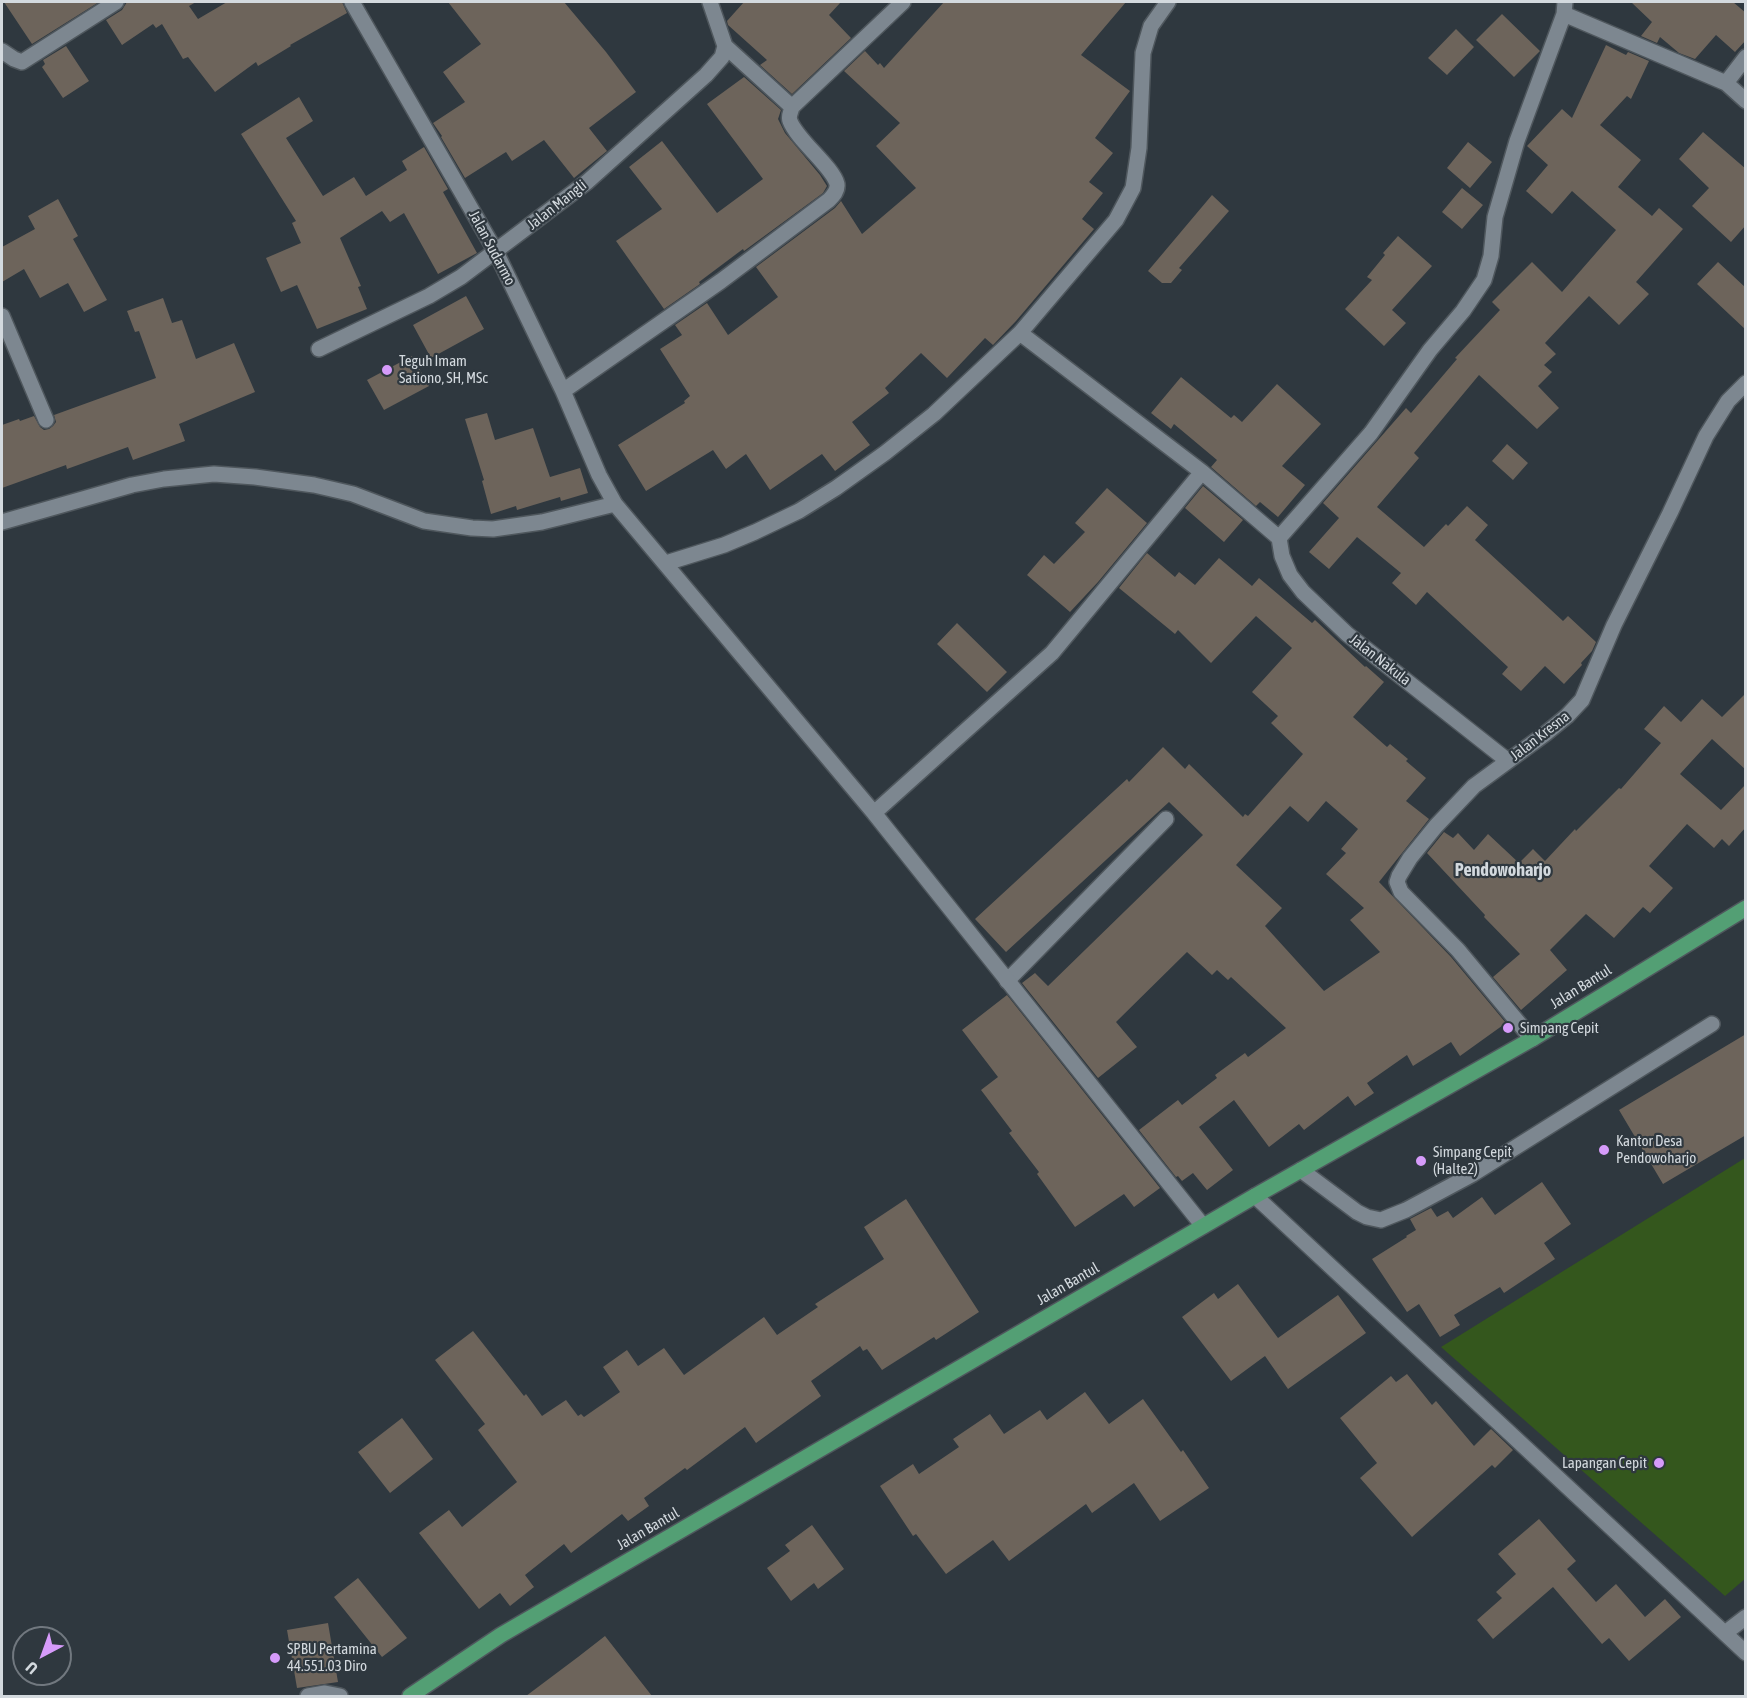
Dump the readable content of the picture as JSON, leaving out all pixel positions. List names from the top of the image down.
{
  "streets": {
    "main road": ["Jalan Bantul"],
    "street": [
      "Jalan Mangli",
      "Jalan Sudarmo",
      "Jalan Nakula",
      "Jalan Kresna"
    ]
  },
  "crossings": [
    ["Jalan Mangli", "Jalan Sudarmo"],
    ["Jalan Sudarmo", "Jalan Bantul"],
    ["Jalan Nakula", "Jalan Kresna"],
    ["Jalan Kresna", "Jalan Bantul"]
  ],
  "districts": ["Pendowoharjo"],
  "places": [
    "Teguh Imam Sationo, SH, MSc",
    "Simpang Cepit",
    "Kantor Desa Pendowoharjo",
    "Simpang Cepit (Halte2)",
    "Lapangan Cepit",
    "SPBU Pertamina 44.551.03 Diro"
  ],
  "north": "bottom left"
}
